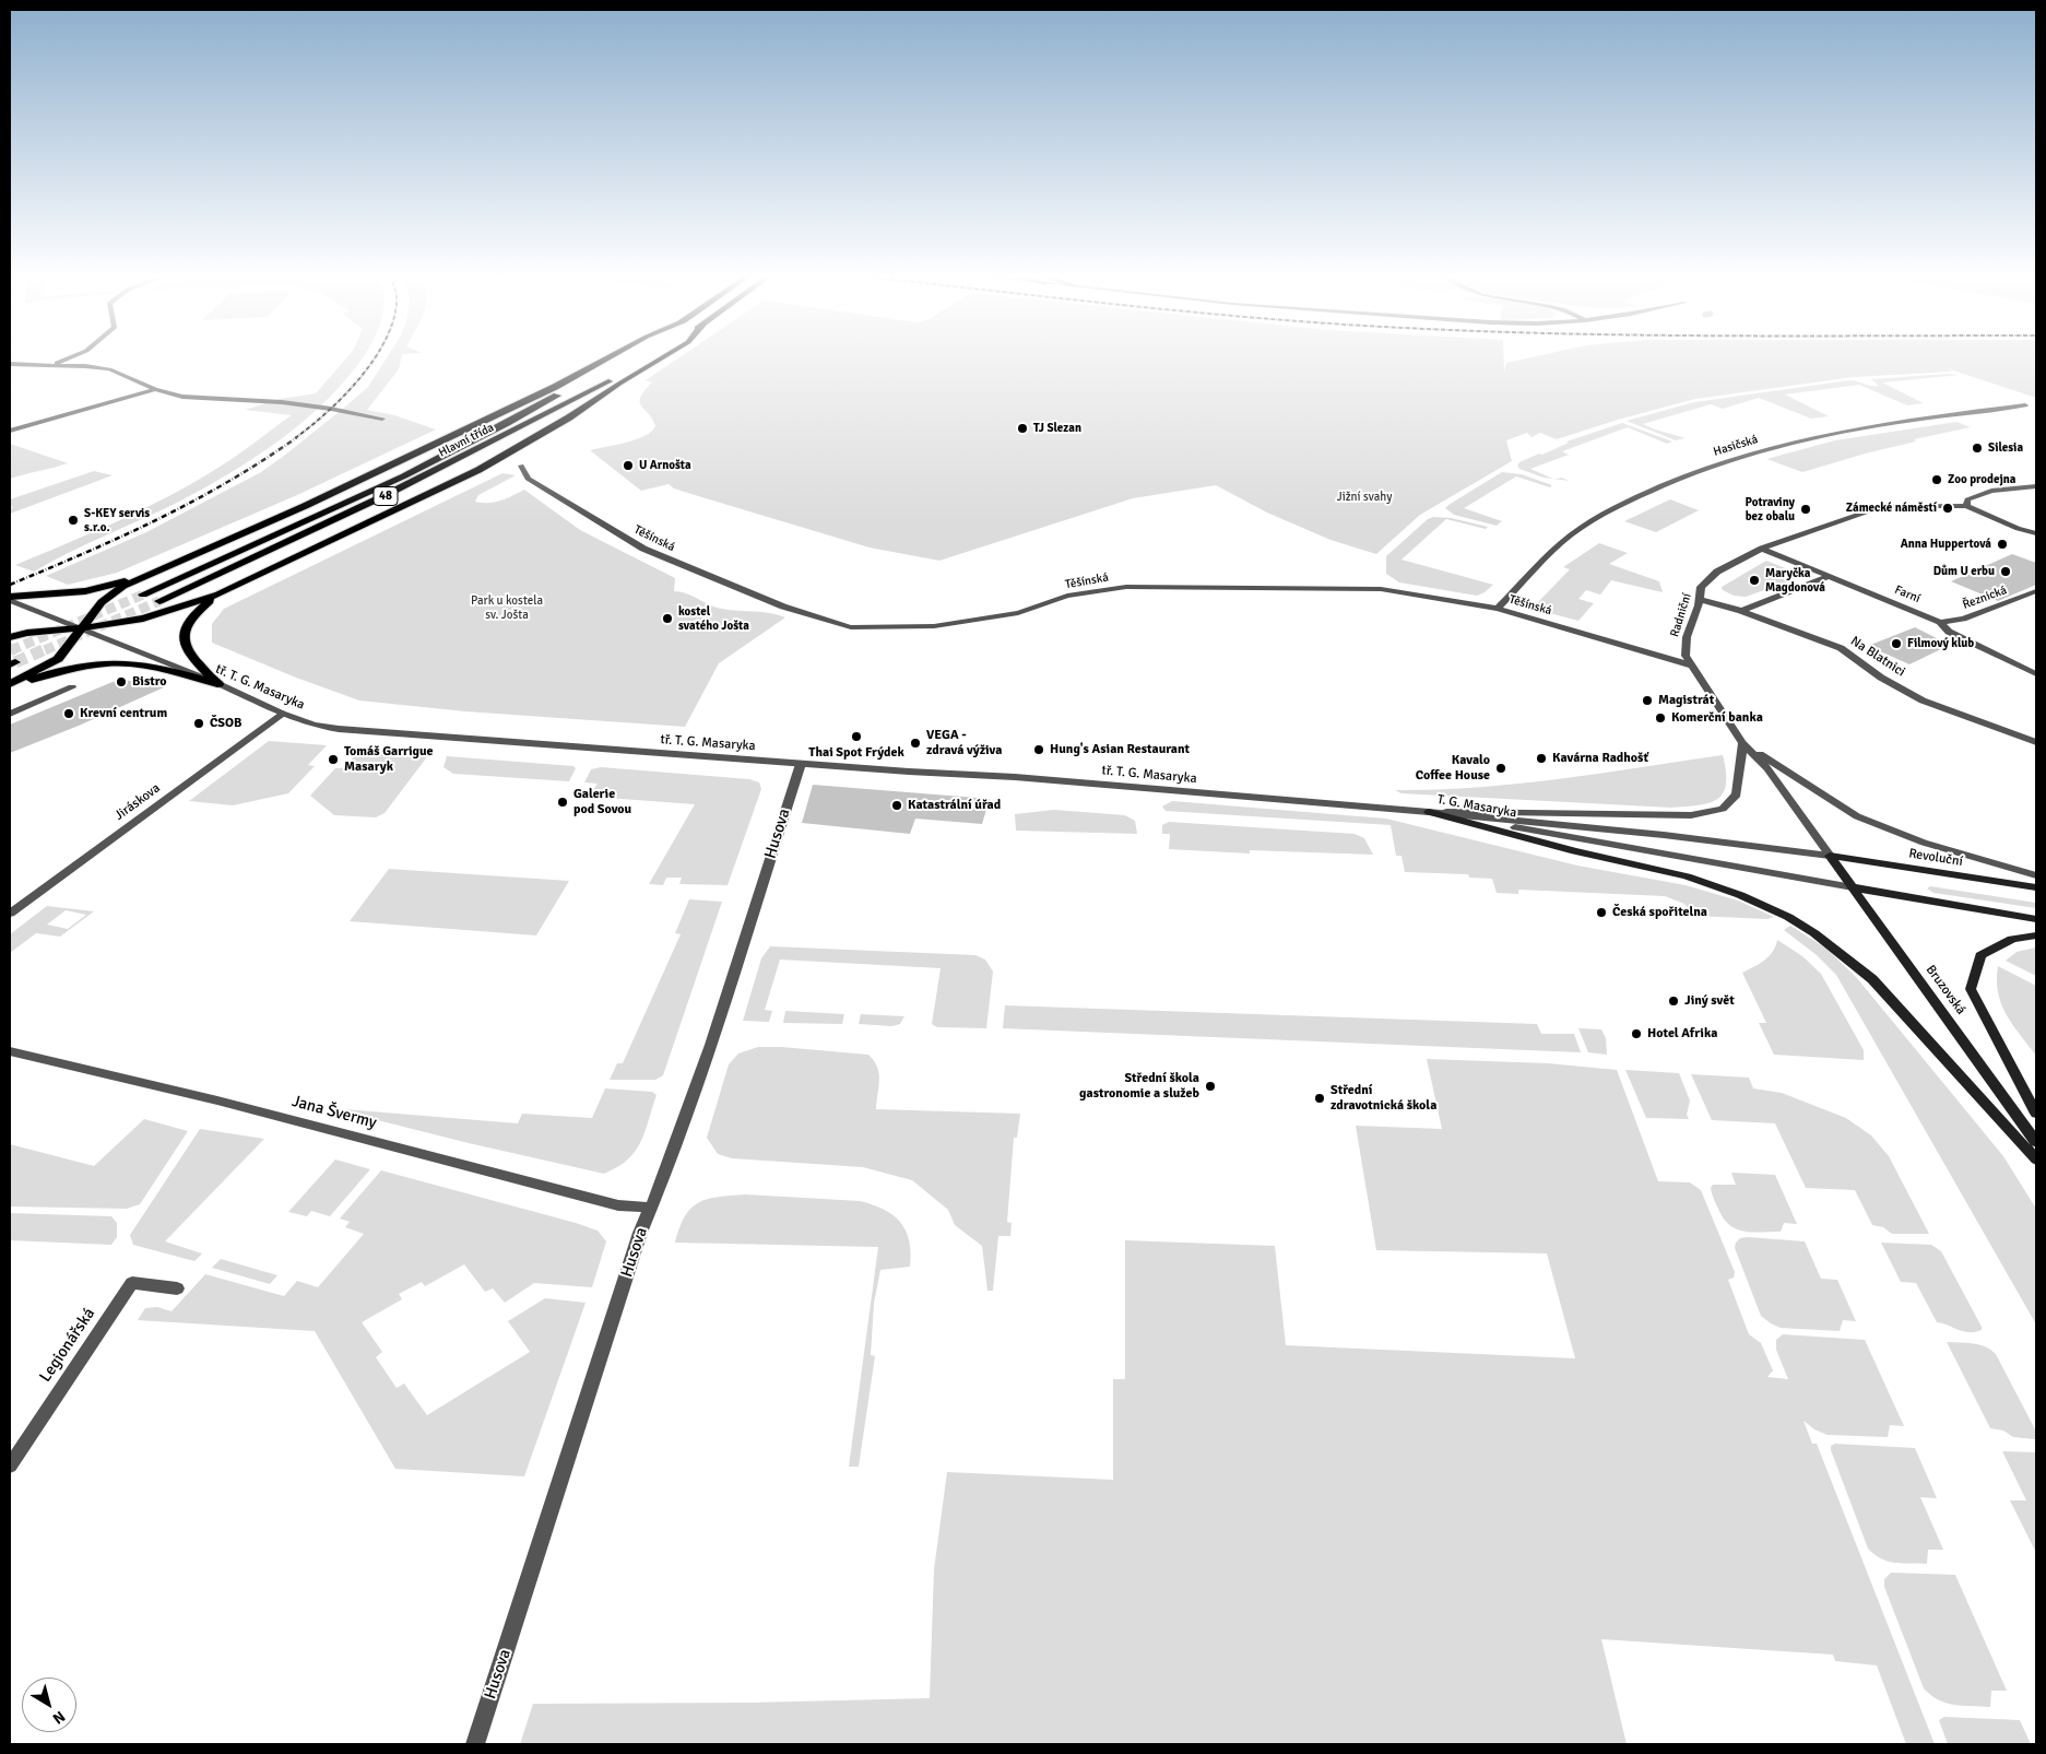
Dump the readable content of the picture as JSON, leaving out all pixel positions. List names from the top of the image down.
{
  "streets": {
    "main road": [
      "Hlavní třída",
      "48",
      "Revoluční",
      "Bruzovská"
    ],
    "street": [
      "Hasičská",
      "Těšínská",
      "Farní",
      "Řeznická",
      "Radniční",
      "Na Blatnici",
      "tř. T. G. Masaryka",
      "Jiráskova",
      "T. G. Masaryka",
      "Husova",
      "Jana Švermy",
      "Legionářská"
    ]
  },
  "crossings": [
    ["Hasičská", "Těšínská"],
    ["48", "tř. T. G. Masaryka"],
    ["Těšínská", "Radniční"],
    ["Farní", "Řeznická"],
    ["Farní", "Radniční"],
    ["Radniční", "Na Blatnici"],
    ["Radniční", "T. G. Masaryka"],
    ["Radniční", "Revoluční"],
    ["Radniční", "Bruzovská"],
    ["tř. T. G. Masaryka", "Jiráskova"],
    ["tř. T. G. Masaryka", "T. G. Masaryka"],
    ["tř. T. G. Masaryka", "Husova"],
    ["T. G. Masaryka", "Revoluční"],
    ["T. G. Masaryka", "Bruzovská"],
    ["Husova", "Jana Švermy"],
    ["Revoluční", "Bruzovská"]
  ],
  "parks": ["Jižní svahy", "Park u kostela sv. Jošta"],
  "places": [
    "TJ Slezan",
    "Silesia",
    "U Arnošta",
    "Zoo prodejna",
    "Zámecké náměstí",
    "Potraviny bez obalu",
    "S-KEY servis s.r.o.",
    "Anna Huppertová",
    "Dům U erbu",
    "Maryčka Magdonová",
    "kostel svatého Jošta",
    "Filmový klub",
    "Bistro",
    "Magistrát",
    "Krevní centrum",
    "Komerční banka",
    "ČSOB",
    "Thai Spot Frýdek",
    "VEGA - zdravá výživa",
    "Hung's Asian Restaurant",
    "Kavárna Radhošť",
    "Tomáš Garrigue Masaryk",
    "Kavalo Coffee House",
    "Galerie pod Sovou",
    "Katastrální úřad",
    "Česká spořitelna",
    "Jiný svět",
    "Hotel Afrika",
    "Střední škola gastronomie a služeb",
    "Střední zdravotnická škola"
  ],
  "north": "bottom right"
}
